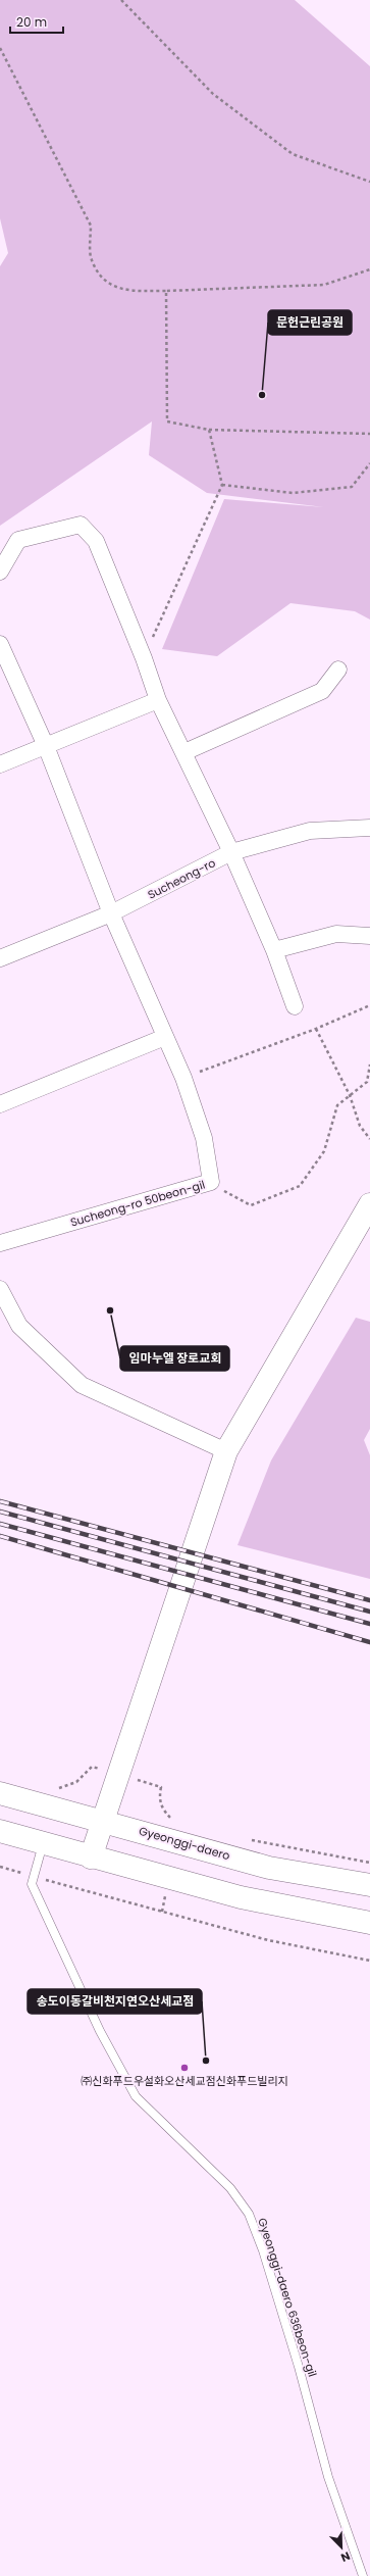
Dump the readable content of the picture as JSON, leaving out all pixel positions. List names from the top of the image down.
{
  "streets": {
    "main road": ["Gyeonggi-daero"],
    "street": ["Sucheong-ro", "Sucheong-ro 50beon-gil"],
    "lane": ["Gyeonggi-daero 636beon-gil"]
  },
  "crossings": [
    ["Sucheong-ro", "Sucheong-ro 50beon-gil"]
  ],
  "places": [
    "문헌근린공원",
    "임마누엘 장로교회",
    "송도이동갈비천지연오산세교점",
    "㈜신화푸드우설화오산세교점신화푸드빌리지"
  ],
  "scale_bar": "20 m",
  "north": "bottom right"
}
